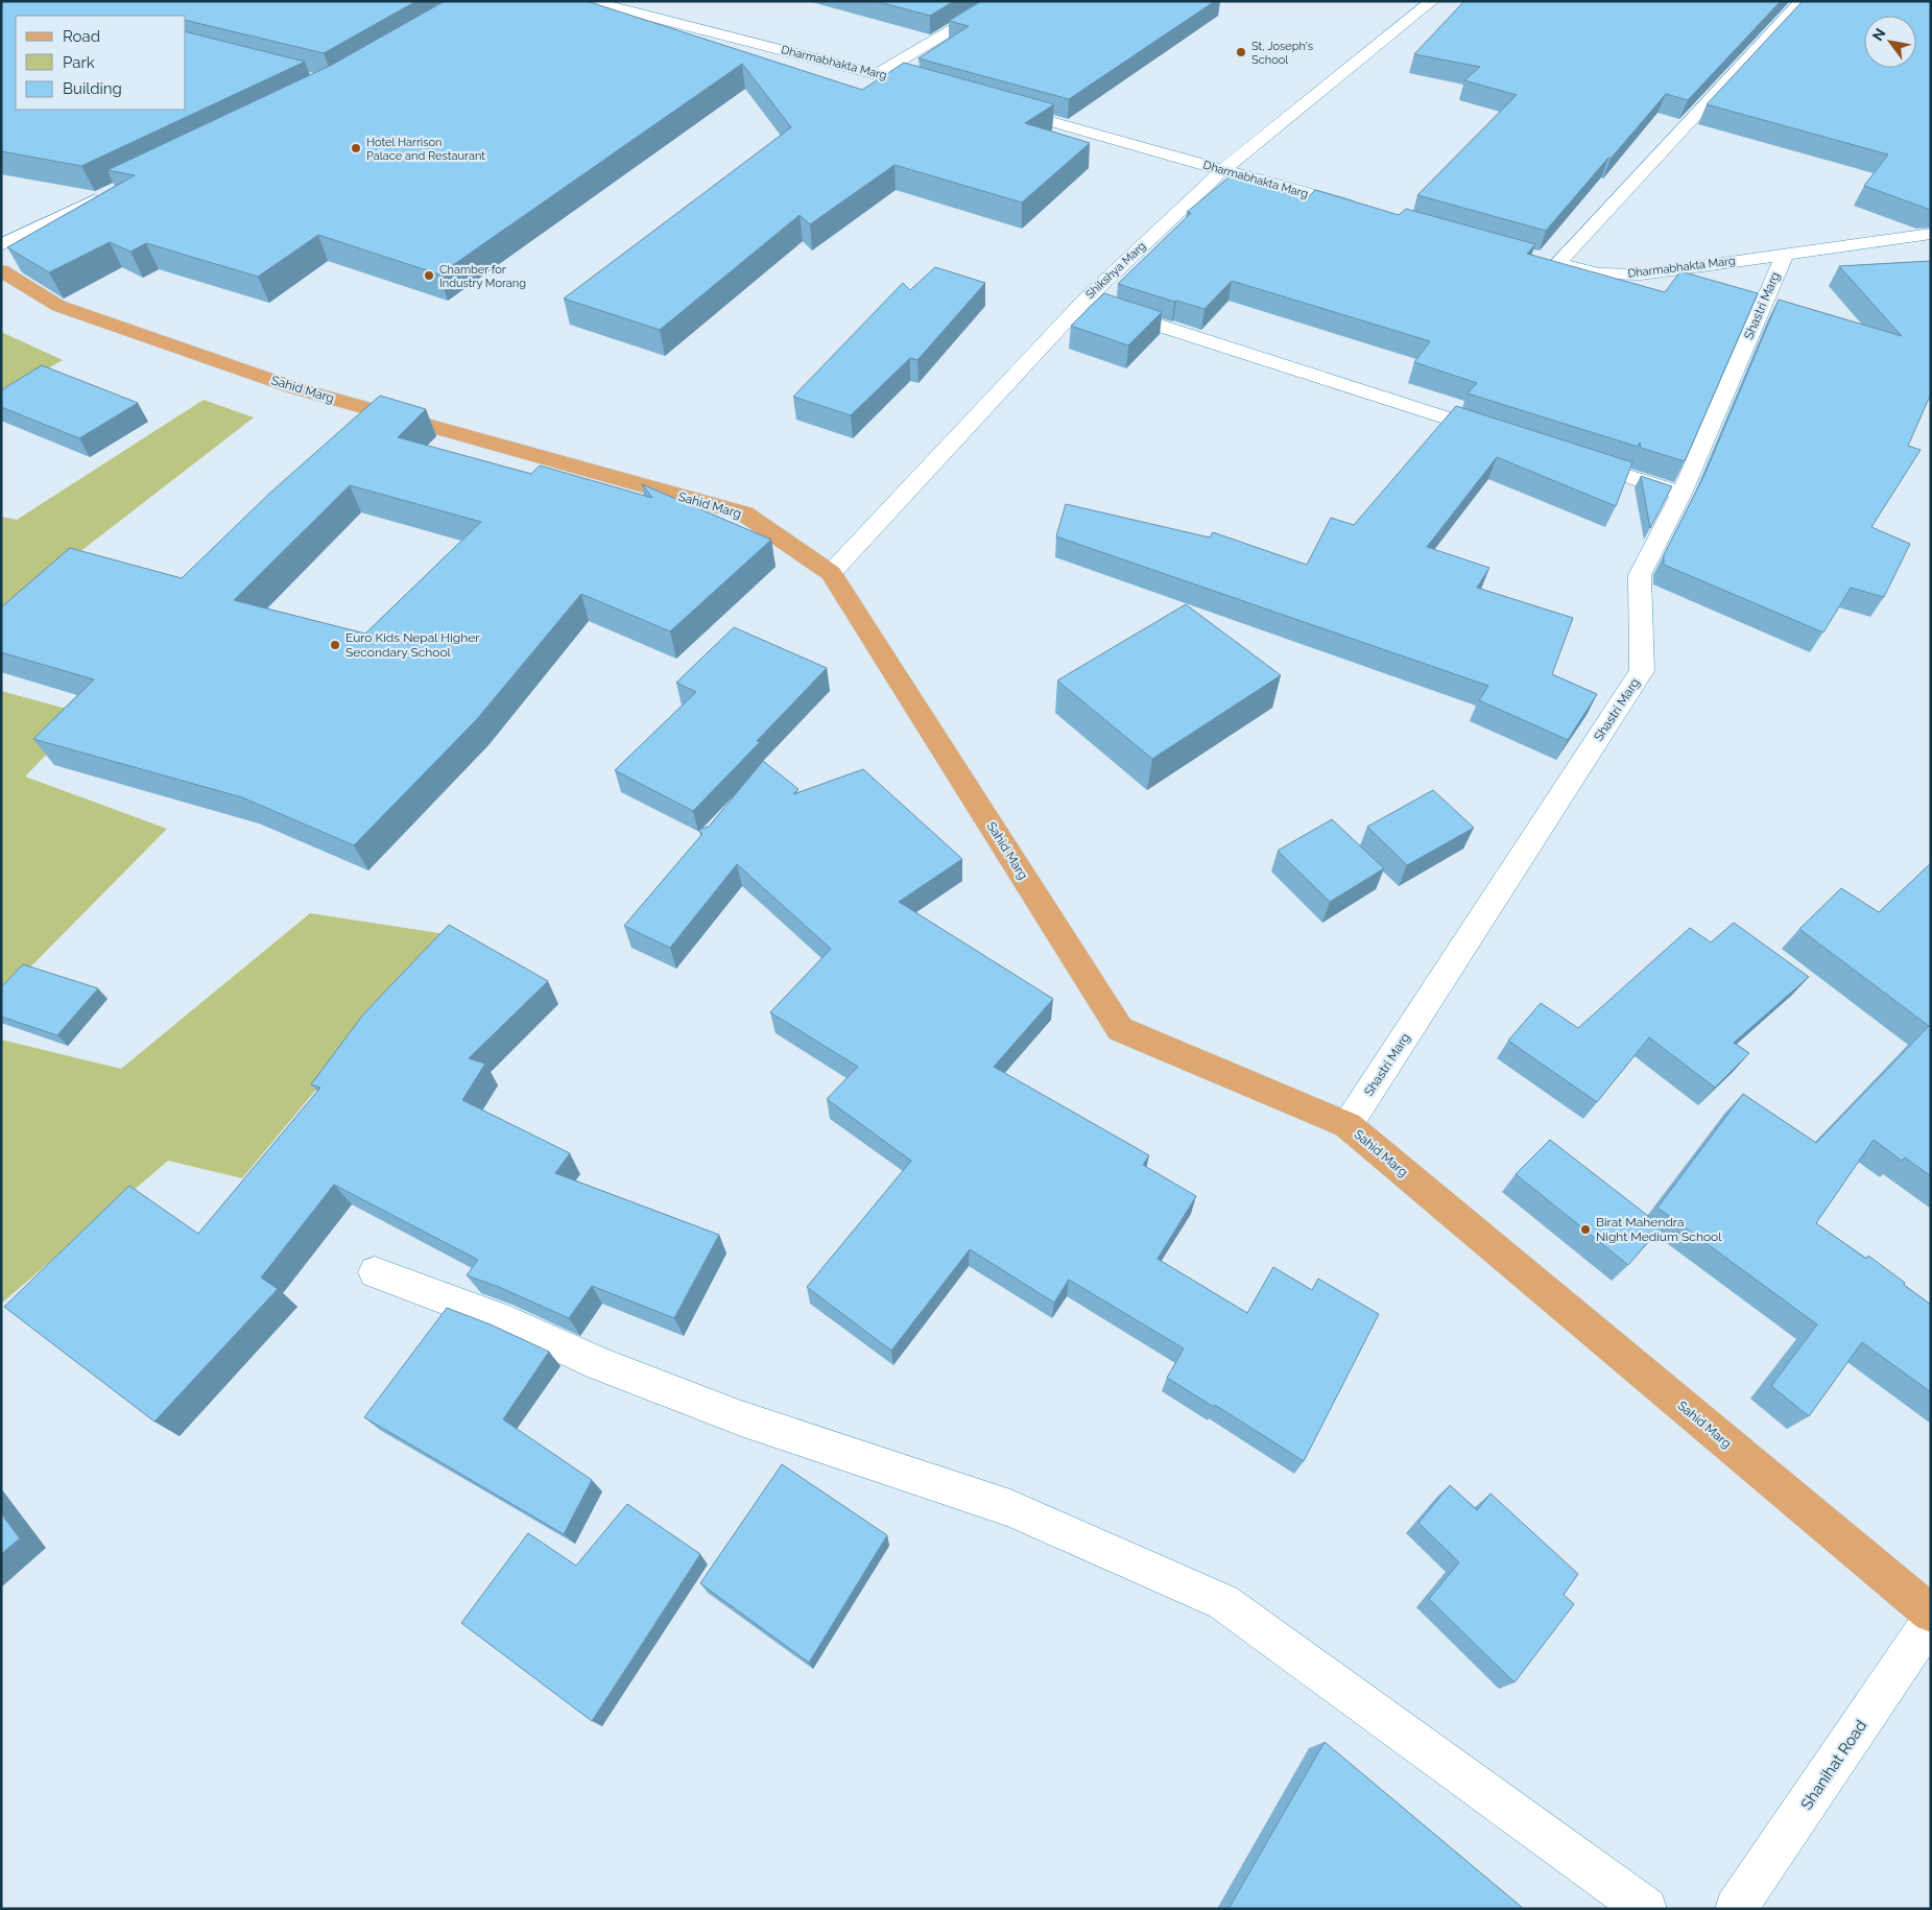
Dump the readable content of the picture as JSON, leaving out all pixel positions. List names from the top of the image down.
{
  "streets": {
    "main road": ["Sahid Marg"],
    "street": [
      "Dharmabhakta Marg",
      "Shikshya Marg",
      "Shastri Marg",
      "Shanihat Road"
    ]
  },
  "crossings": [
    ["Dharmabhakta Marg", "Shikshya Marg"],
    ["Dharmabhakta Marg", "Shastri Marg"],
    ["Shikshya Marg", "Sahid Marg"],
    ["Shastri Marg", "Sahid Marg"]
  ],
  "places": [
    "St, Joseph's School",
    "Hotel Harrison Palace and Restaurant",
    "Chamber for Industry Morang",
    "Euro Kids Nepal Higher Secondary School",
    "Birat Mahendra Night Medium School"
  ],
  "legend": ["Road", "Park", "Building"],
  "north": "top left"
}
